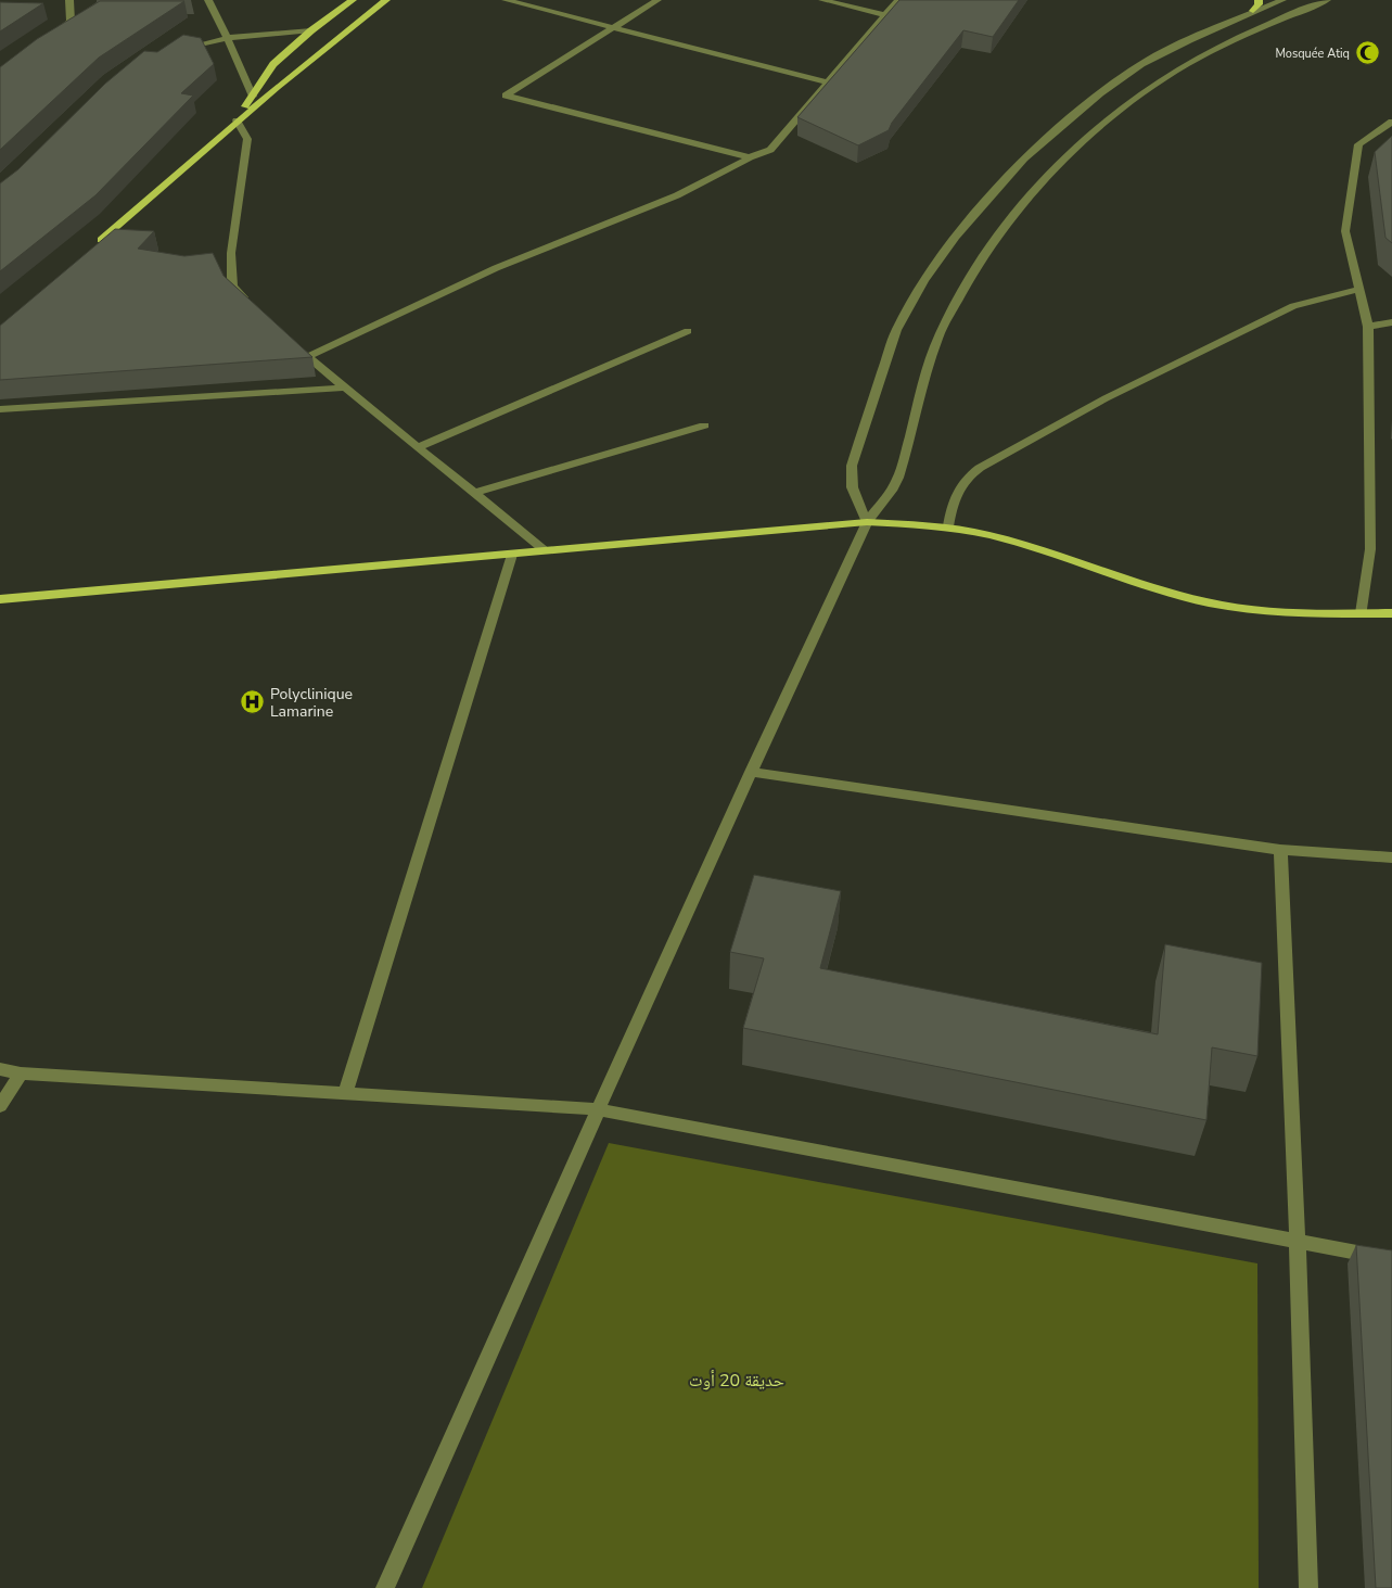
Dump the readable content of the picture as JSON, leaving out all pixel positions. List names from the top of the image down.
{
  "parks": ["حديقة 20 أوت"],
  "places": {
    "mosque": ["Mosquée Atiq"],
    "hospital": ["Polyclinique Lamarine"]
  }
}
